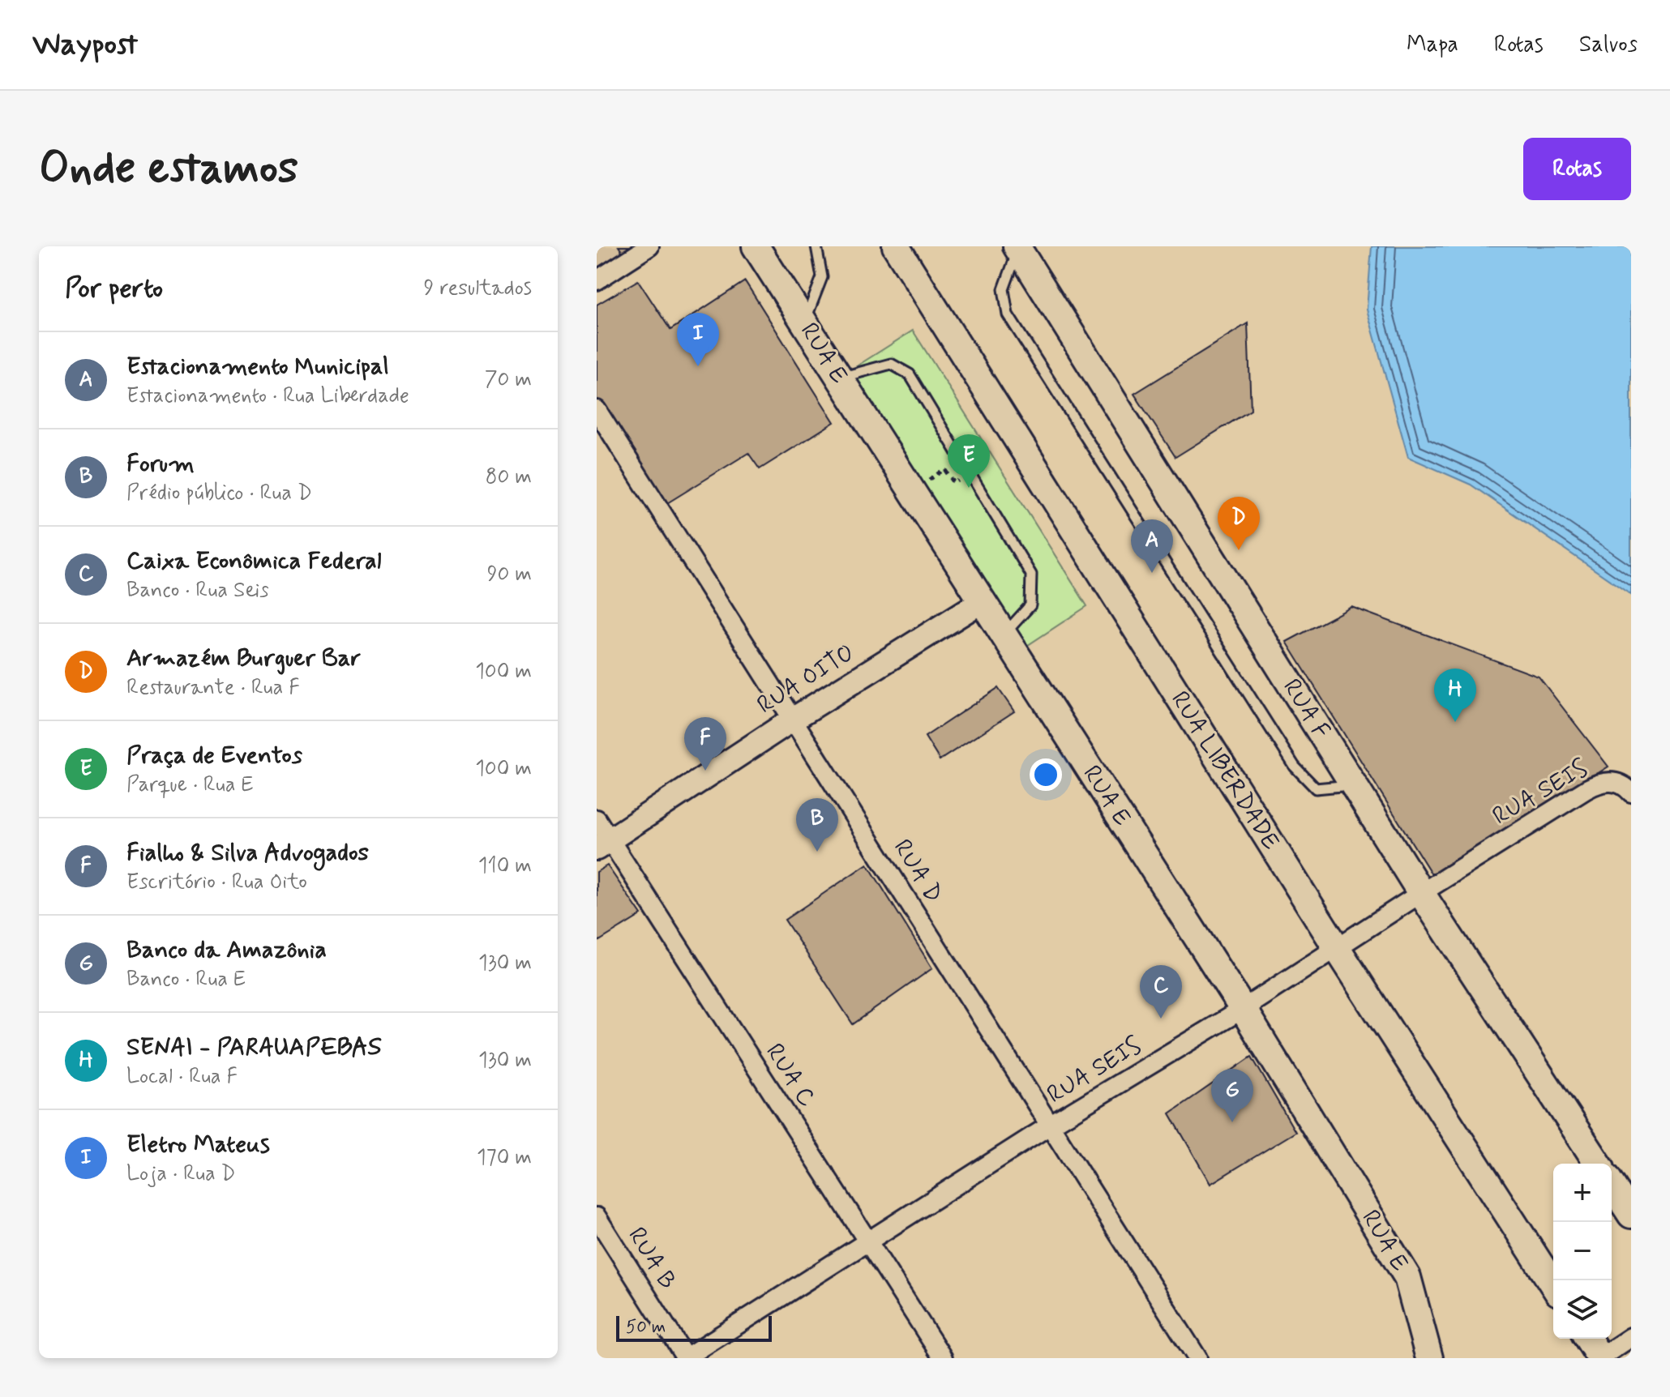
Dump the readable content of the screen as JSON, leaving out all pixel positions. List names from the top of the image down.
{
  "streets": {
    "main road": ["RUA E", "RUA F", "RUA LIBERDADE"],
    "street": [
      "RUA OITO",
      "RUA SEIS",
      "RUA D",
      "RUA C",
      "RUA B"
    ]
  },
  "crossings": [
    ["RUA E", "RUA OITO"],
    ["RUA E", "RUA SEIS"],
    ["RUA OITO", "RUA D"],
    ["RUA OITO", "RUA C"],
    ["RUA F", "RUA SEIS"],
    ["RUA LIBERDADE", "RUA SEIS"],
    ["RUA SEIS", "RUA D"],
    ["RUA SEIS", "RUA C"],
    ["RUA SEIS", "RUA B"]
  ],
  "scale_bar": "50 m",
  "page": {
    "header": "Waypost",
    "nav": ["Mapa", "Rotas", "Salvos"],
    "buttons": "Rotas",
    "title": "Onde estamos",
    "heading": ["Por perto", "9 resultados"],
    "pins": [
      "I",
      "E",
      "D",
      "A",
      "H",
      "F",
      "B",
      "C",
      "G"
    ],
    "list": [
      {
        "mark": "A",
        "name": "Estacionamento Municipal",
        "note": "Estacionamento · Rua Liberdade",
        "value": "70 m"
      },
      {
        "mark": "B",
        "name": "Forum",
        "note": "Prédio público · Rua D",
        "value": "80 m"
      },
      {
        "mark": "C",
        "name": "Caixa Econômica Federal",
        "note": "Banco · Rua Seis",
        "value": "90 m"
      },
      {
        "mark": "D",
        "name": "Armazém Burguer Bar",
        "note": "Restaurante · Rua F",
        "value": "100 m"
      },
      {
        "mark": "E",
        "name": "Praça de Eventos",
        "note": "Parque · Rua E",
        "value": "100 m"
      },
      {
        "mark": "F",
        "name": "Fialho & Silva Advogados",
        "note": "Escritório · Rua Oito",
        "value": "110 m"
      },
      {
        "mark": "G",
        "name": "Banco da Amazônia",
        "note": "Banco · Rua E",
        "value": "130 m"
      },
      {
        "mark": "H",
        "name": "SENAI - PARAUAPEBAS",
        "note": "Local · Rua F",
        "value": "130 m"
      },
      {
        "mark": "I",
        "name": "Eletro Mateus",
        "note": "Loja · Rua D",
        "value": "170 m"
      }
    ],
    "map_buttons": ["+", "−"],
    "scale": "50 m"
  }
}
